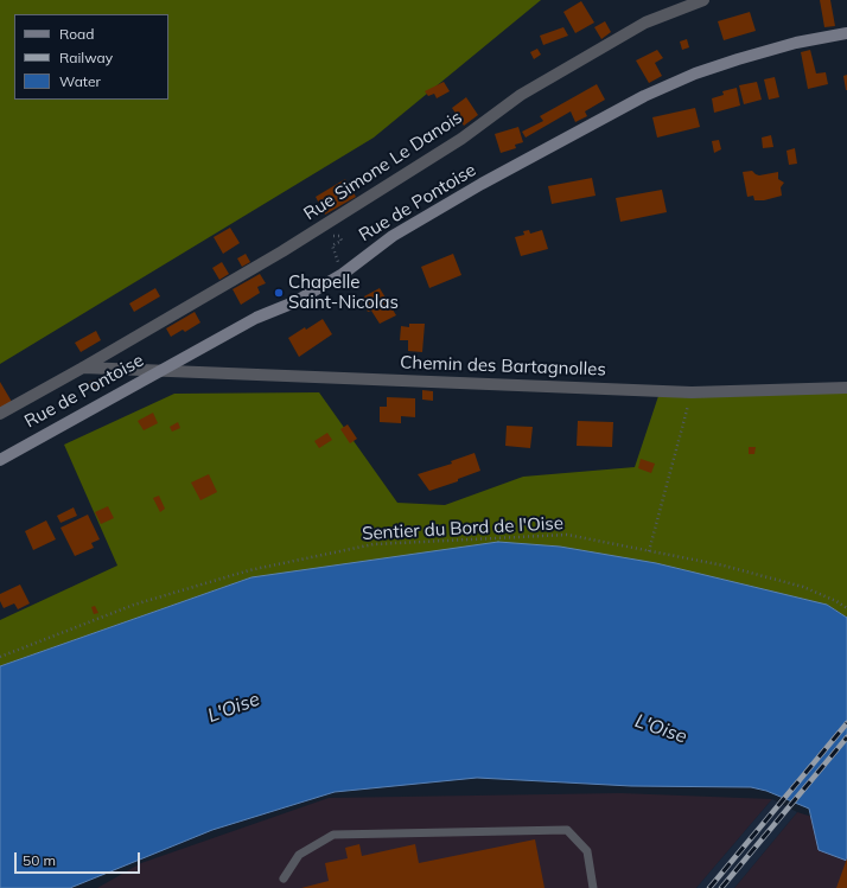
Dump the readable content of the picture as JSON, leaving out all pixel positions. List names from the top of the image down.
{
  "streets": {
    "main road": ["Rue de Pontoise"],
    "street": ["Rue Simone Le Danois", "Chemin des Bartagnolles"],
    "path": ["Sentier du Bord de l'Oise"]
  },
  "crossings": [
    ["Rue Simone Le Danois", "Chemin des Bartagnolles"],
    ["Rue de Pontoise", "Chemin des Bartagnolles"]
  ],
  "water": ["L'Oise"],
  "places": ["Chapelle Saint-Nicolas"],
  "legend": ["Road", "Railway", "Water"],
  "scale_bar": "50 m"
}
